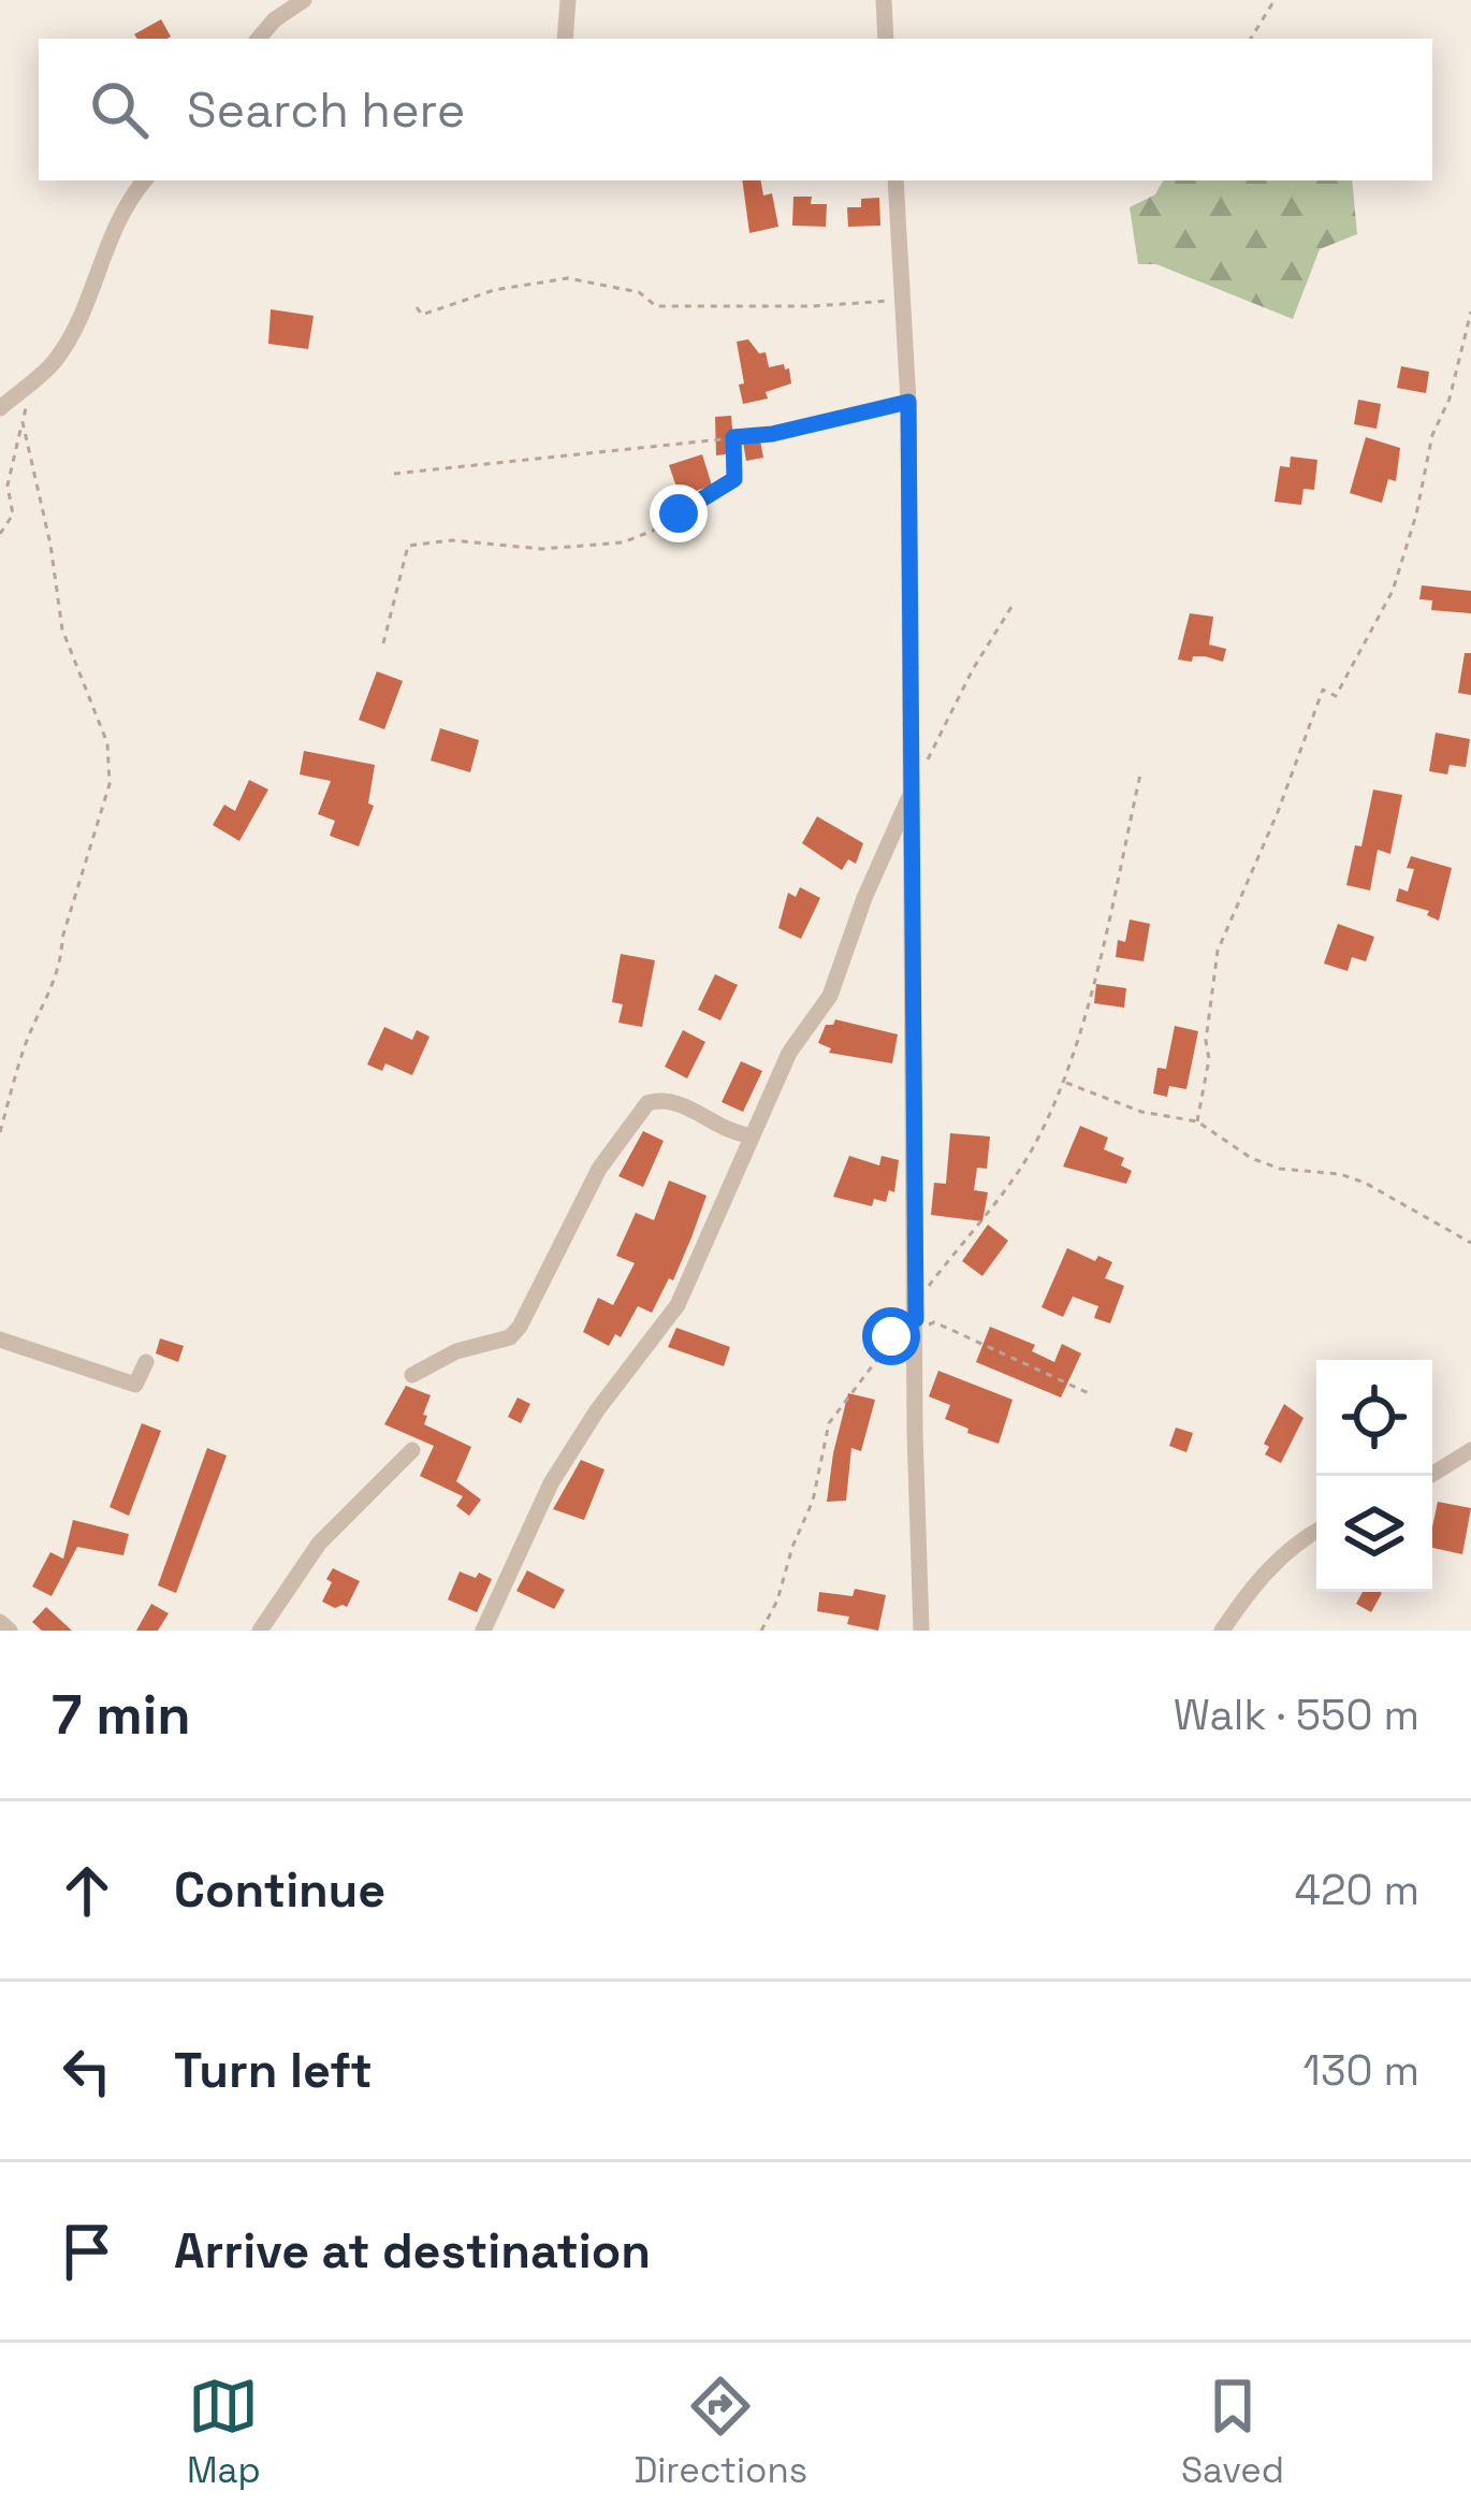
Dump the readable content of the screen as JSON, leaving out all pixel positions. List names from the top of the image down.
{
  "page": {
    "search": "Search here",
    "heading": ["7 min", "Walk · 550 m"],
    "list": [
      ["Continue", "420 m"],
      ["Turn left", "130 m"],
      "Arrive at destination"
    ],
    "nav": ["Map", "Directions", "Saved"]
  }
}
